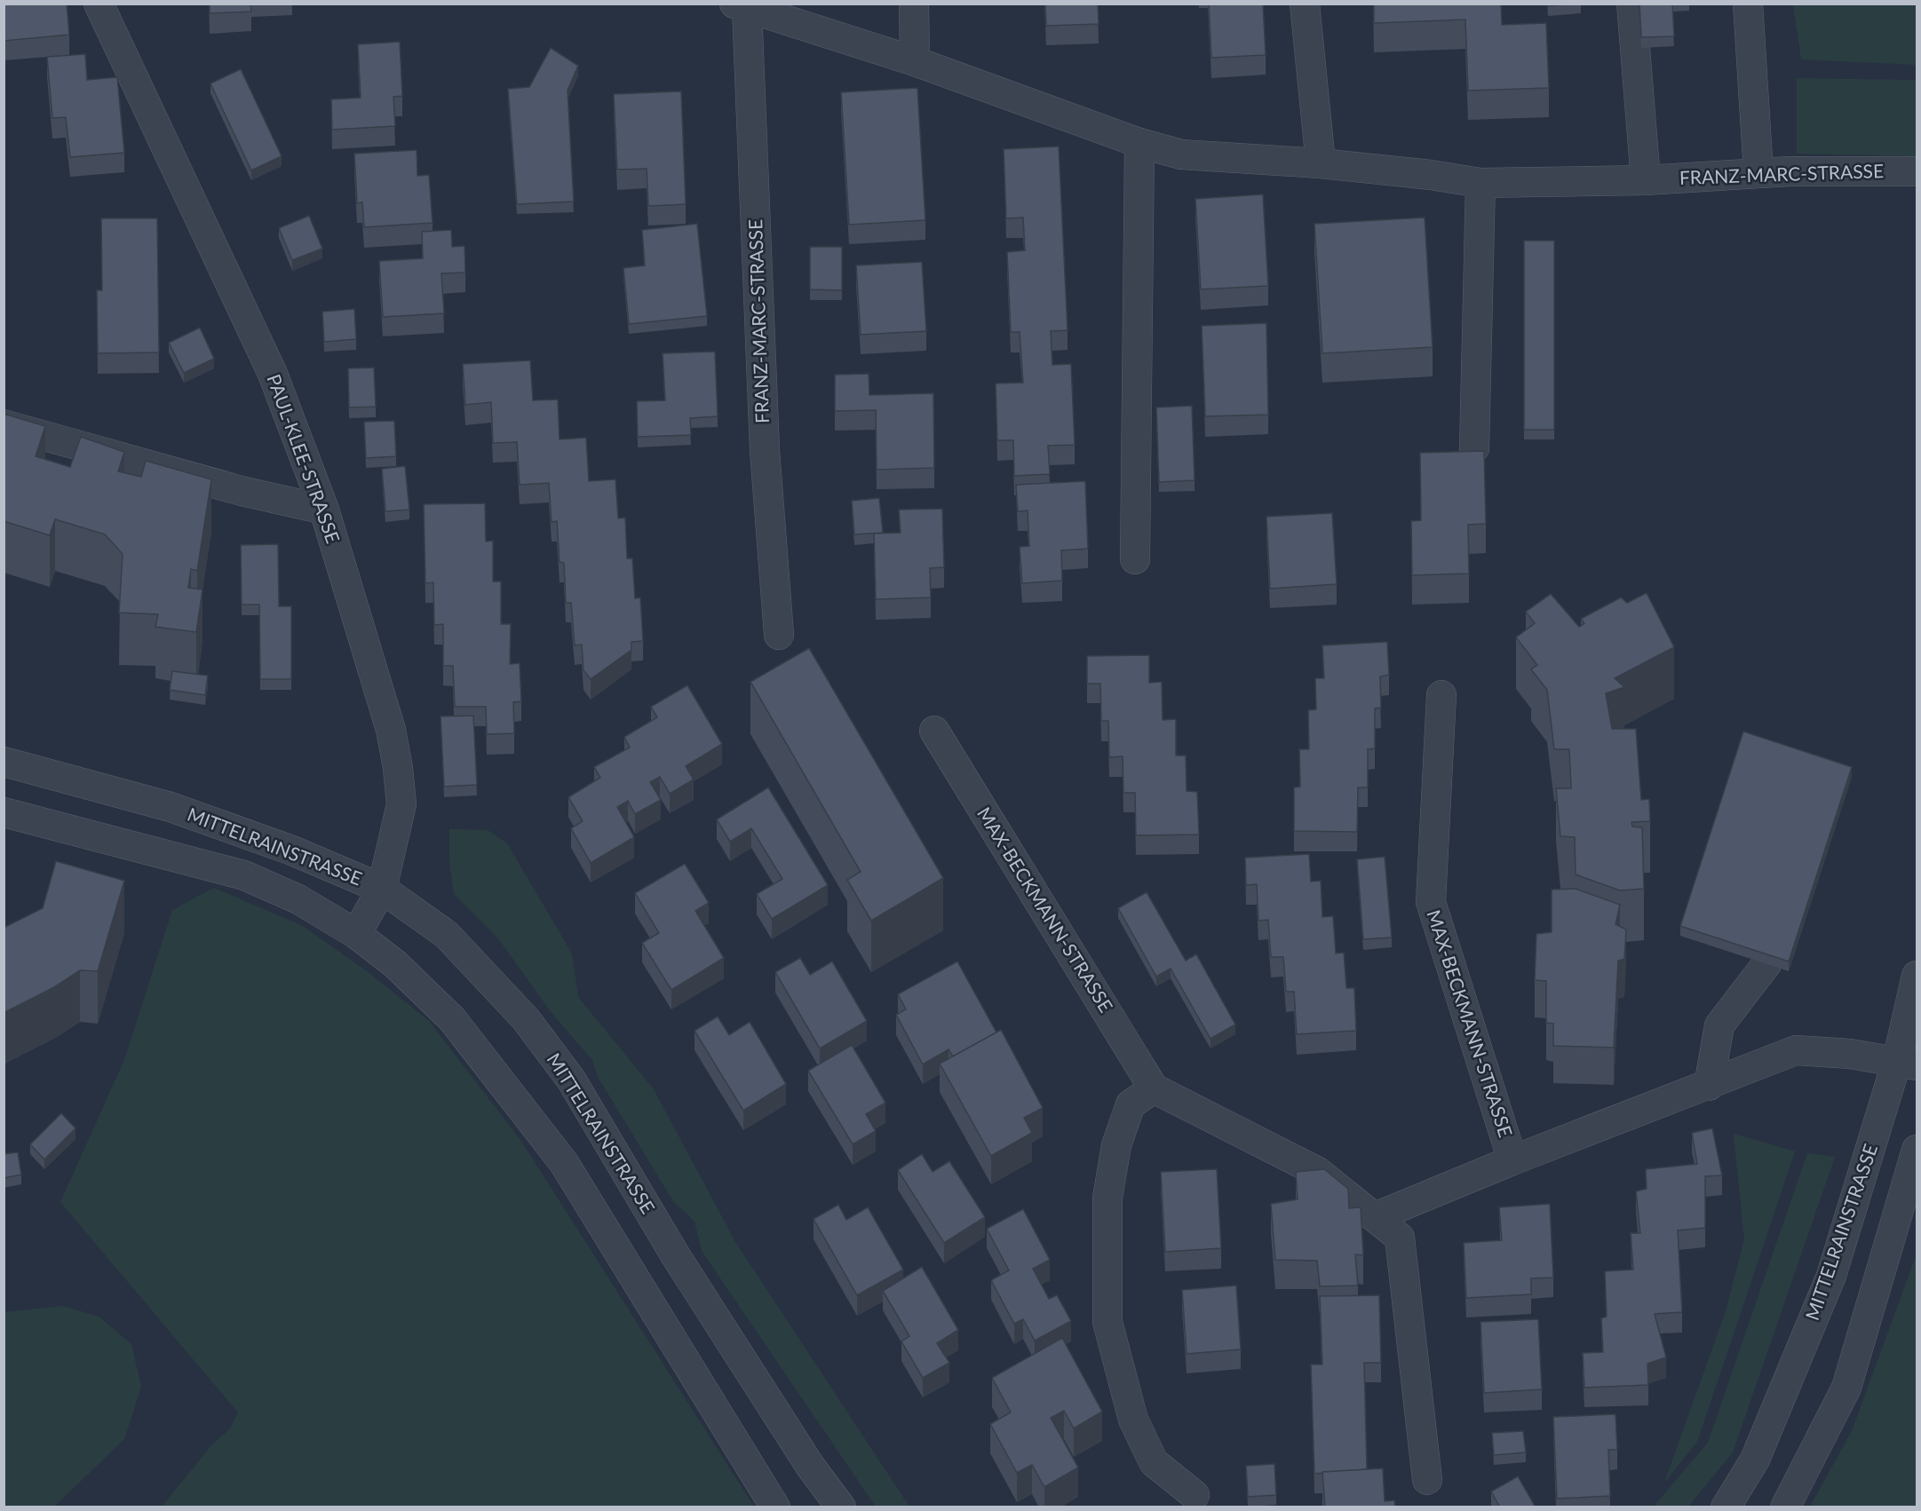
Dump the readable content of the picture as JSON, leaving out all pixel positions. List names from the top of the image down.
{
  "streets": {
    "street": [
      "FRANZ-MARC-STRASSE",
      "PAUL-KLEE-STRASSE",
      "MITTELRAINSTRASSE",
      "MAX-BECKMANN-STRASSE"
    ]
  },
  "crossings": [
    ["PAUL-KLEE-STRASSE", "MITTELRAINSTRASSE"],
    ["MITTELRAINSTRASSE", "MAX-BECKMANN-STRASSE"]
  ]
}
